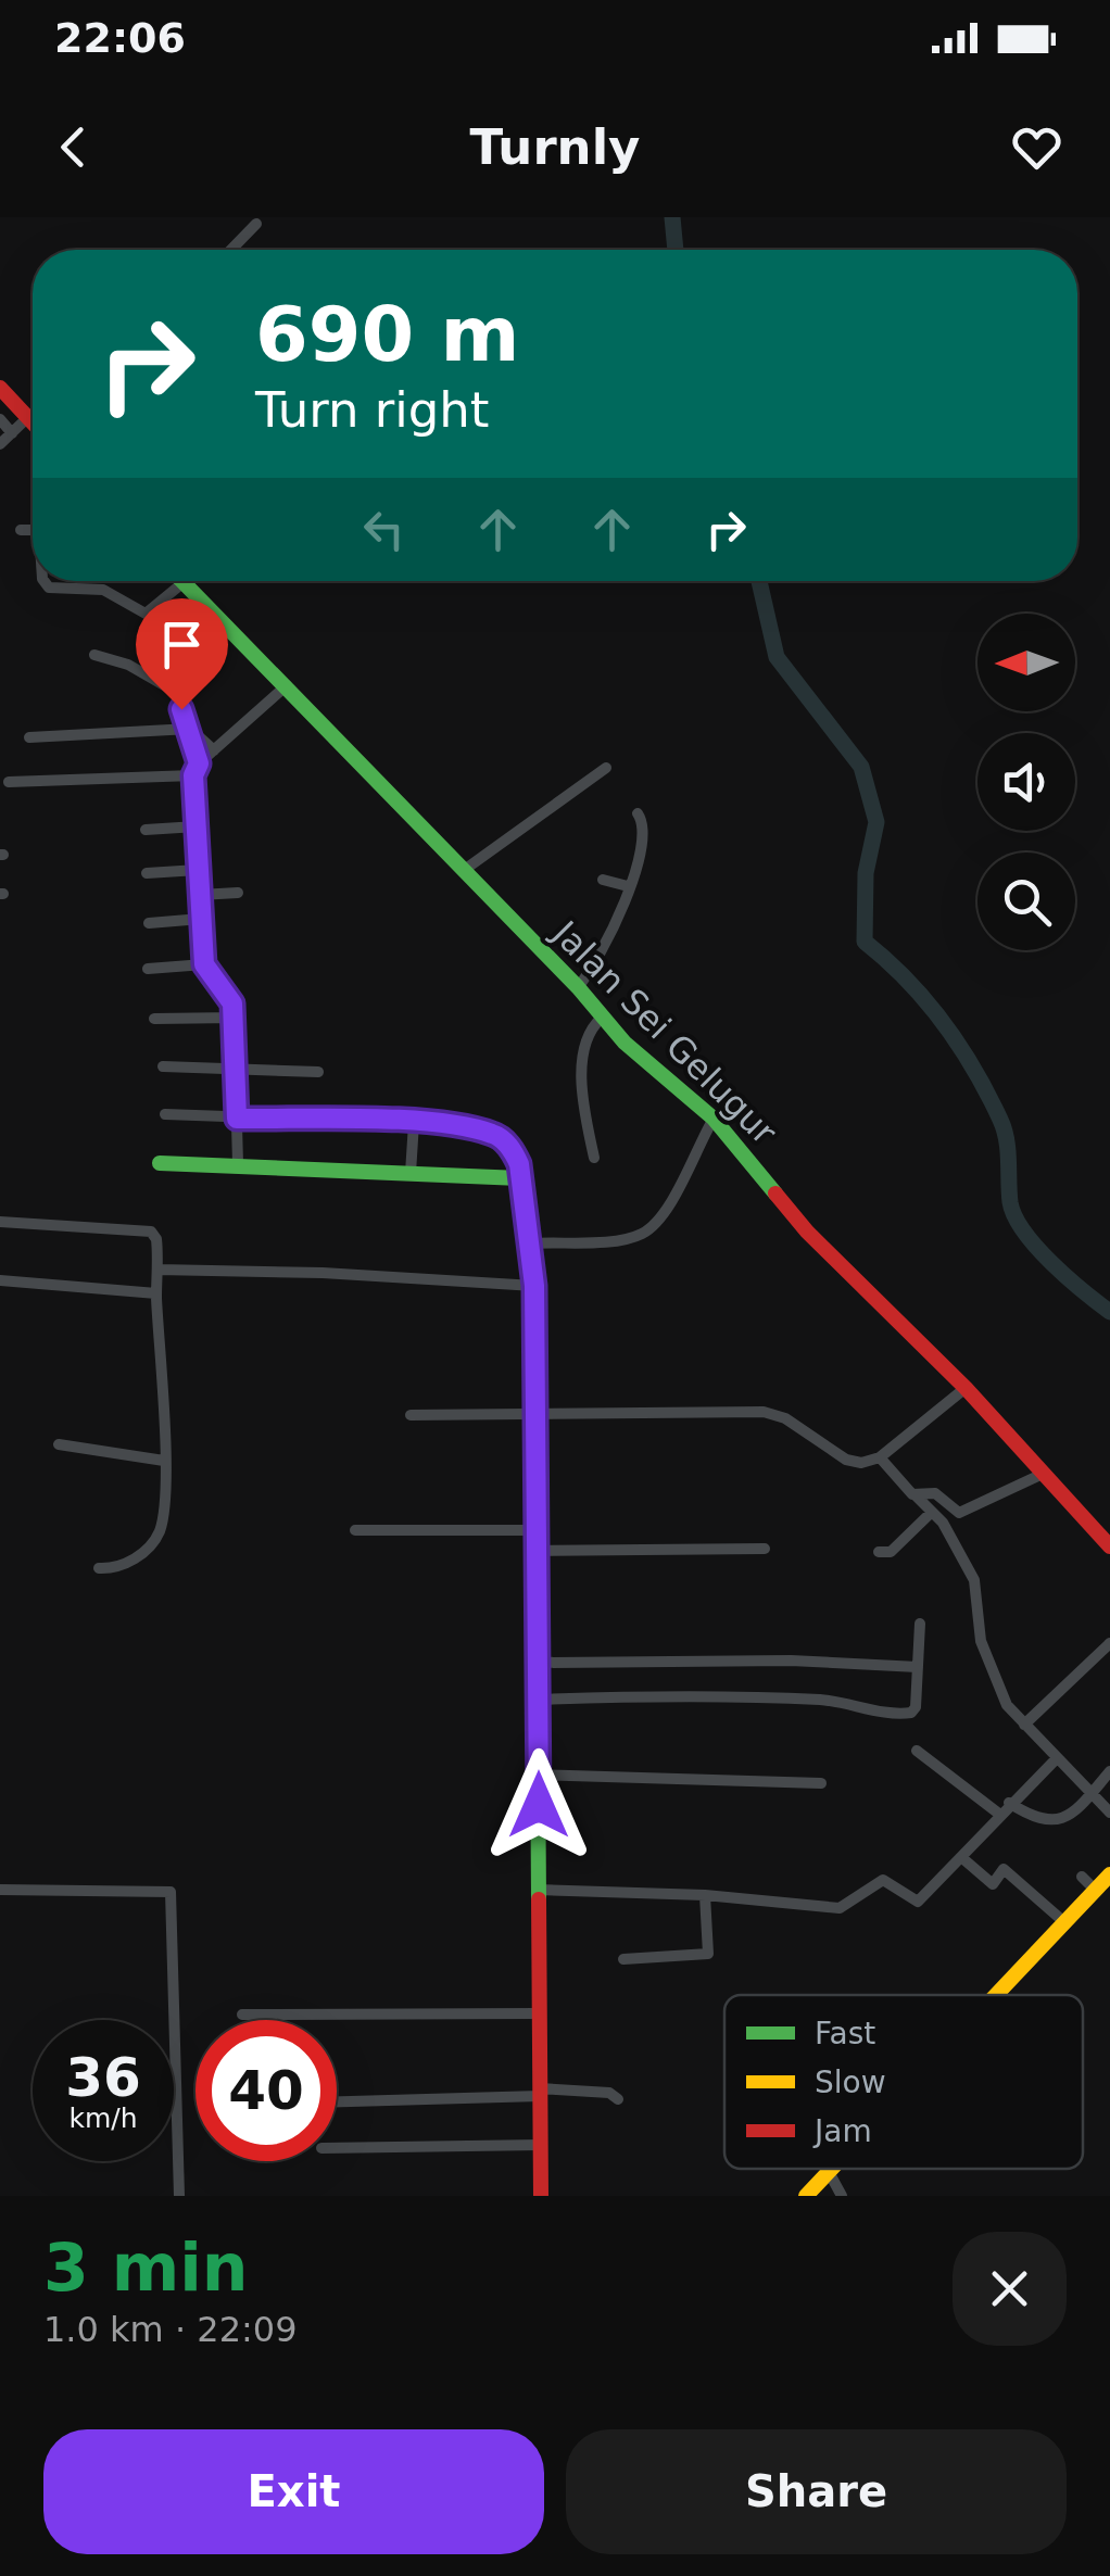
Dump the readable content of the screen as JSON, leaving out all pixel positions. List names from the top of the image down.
{
  "streets": {
    "main road": ["Jalan Sei Gelugur"]
  },
  "legend": ["Fast", "Slow", "Jam"],
  "north": "left",
  "page": {
    "status": "22:06",
    "header": "Turnly",
    "turn": ["690 m", "Turn right"],
    "speed": "36 km/h",
    "limit": "40",
    "heading": ["3 min", "1.0 km · 22:09"],
    "buttons": ["Exit", "Share"]
  }
}
